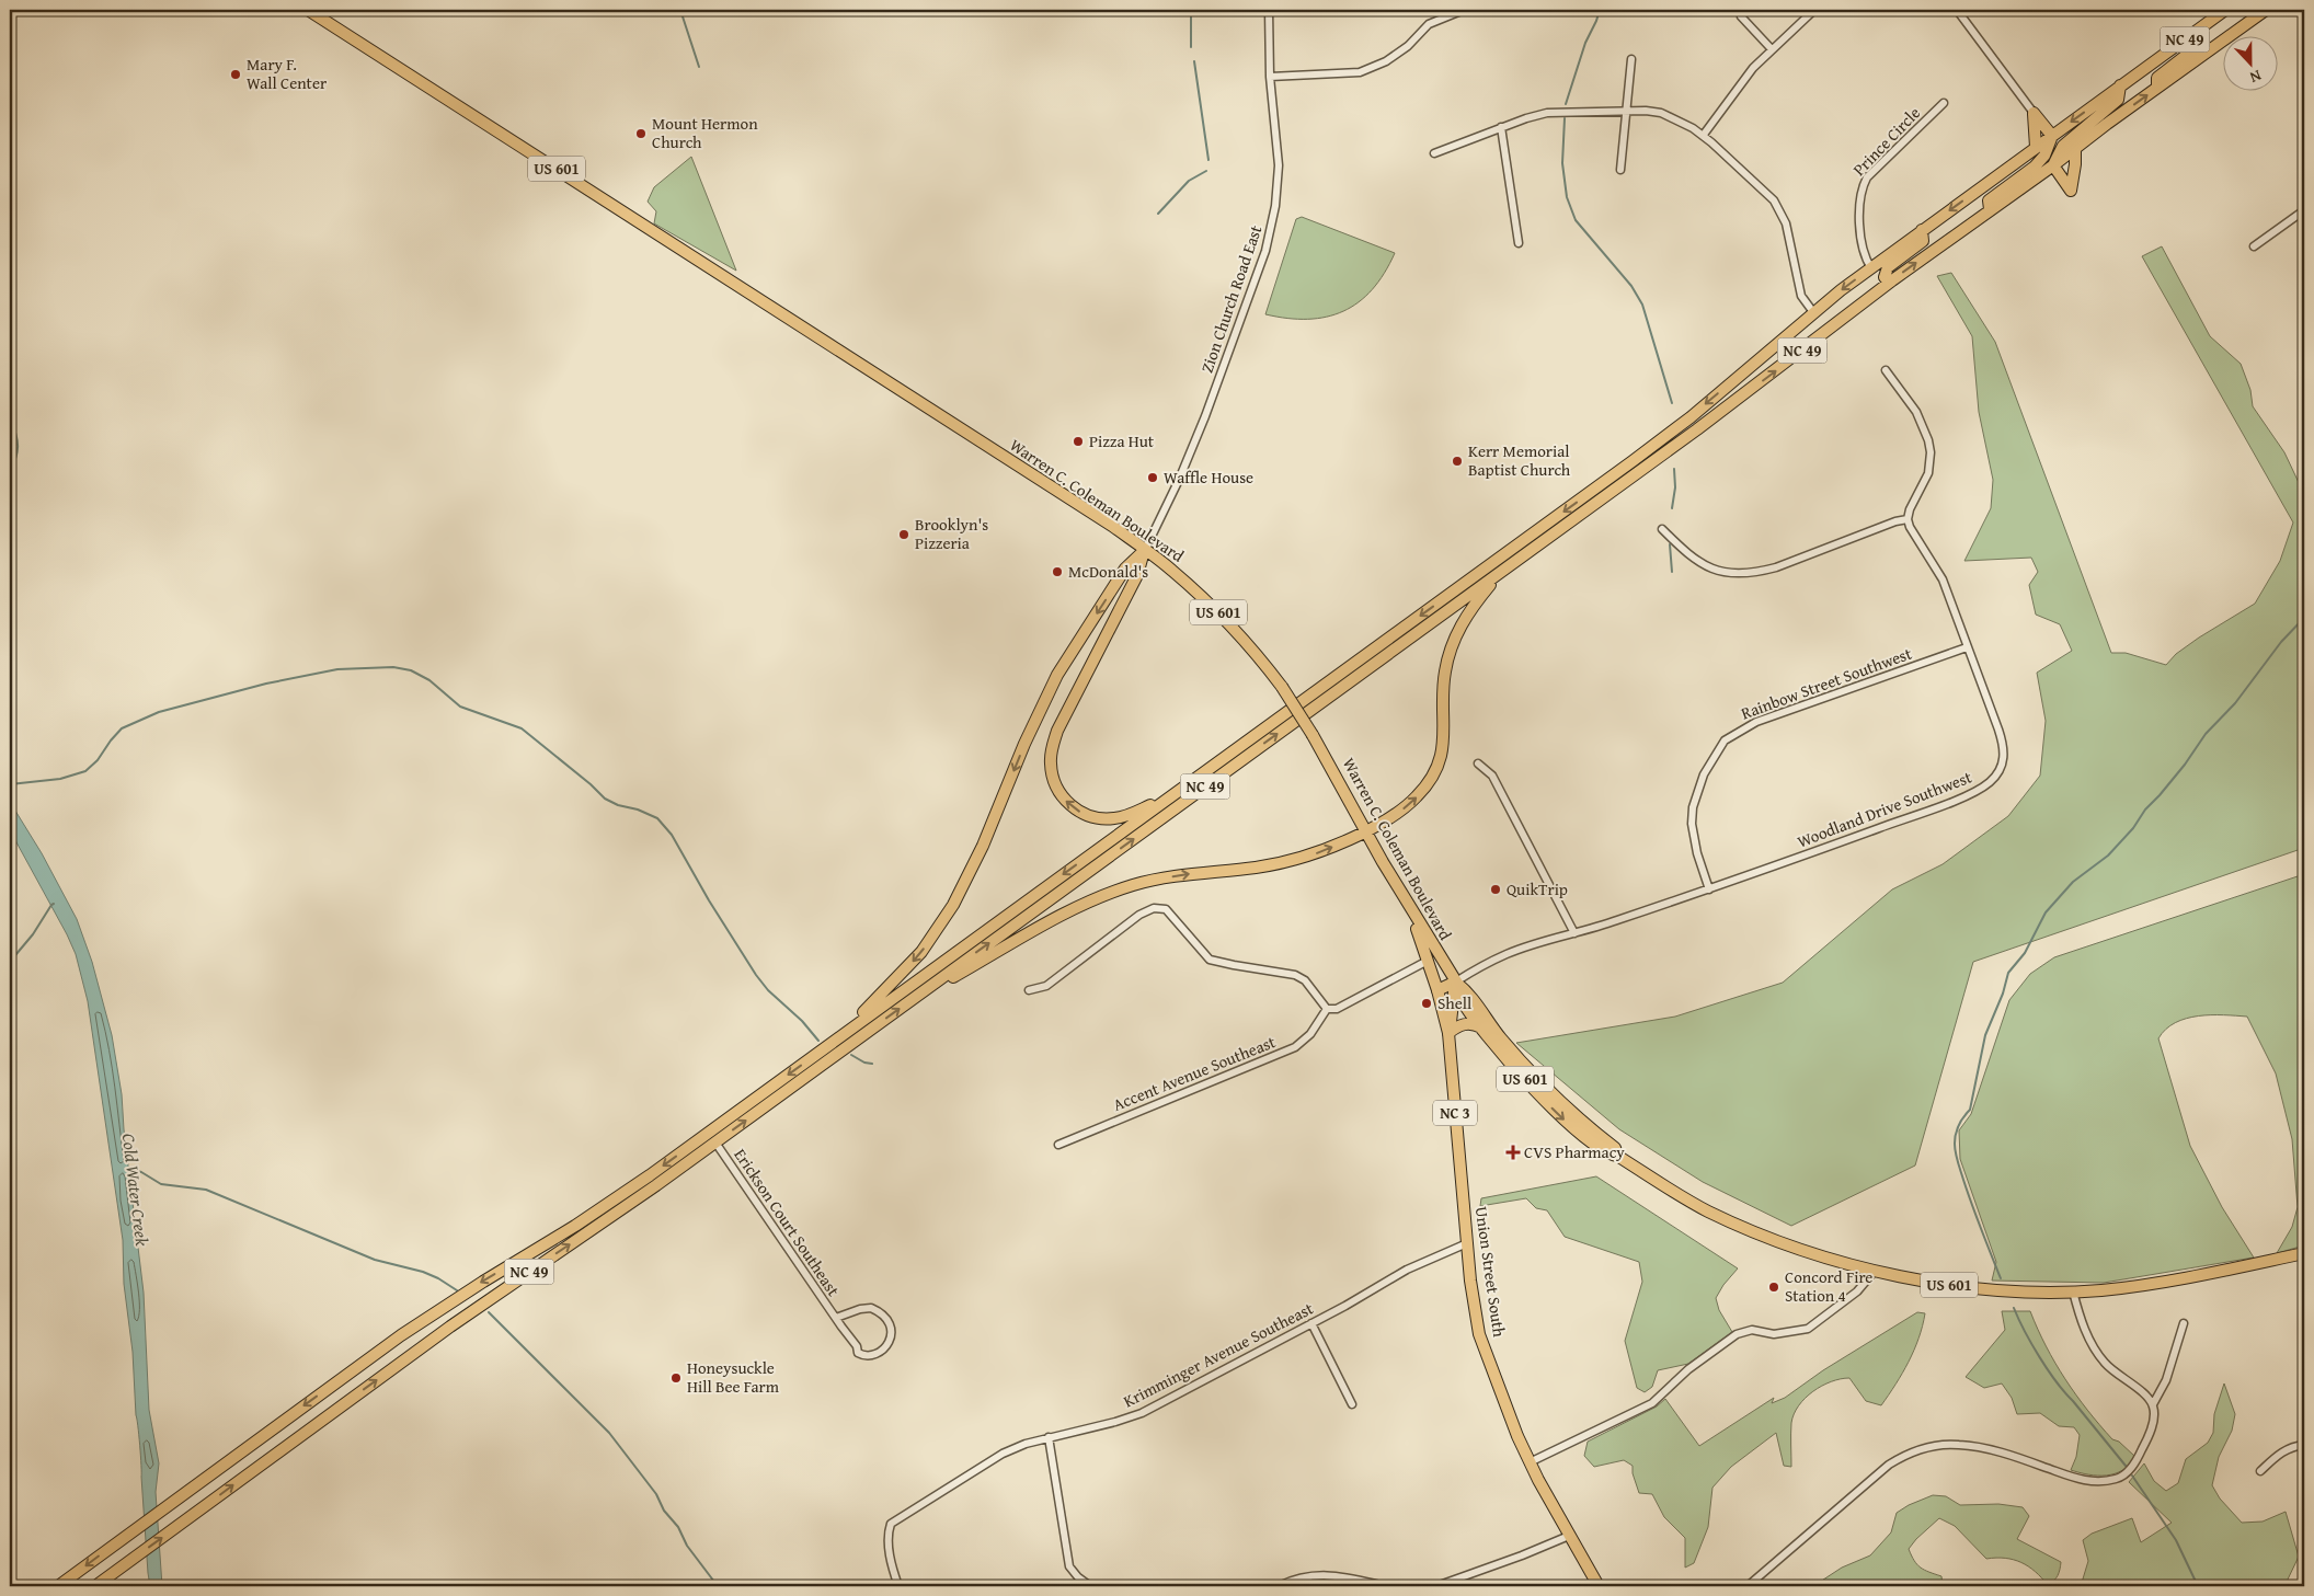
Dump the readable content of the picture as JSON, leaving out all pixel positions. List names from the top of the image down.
{
  "streets": {
    "main road": [
      "NC 49",
      "US 601",
      "Warren C. Coleman Boulevard",
      "NC 3",
      "Union Street South"
    ],
    "street": [
      "Prince Circle",
      "Zion Church Road East",
      "Rainbow Street Southwest",
      "Woodland Drive Southwest",
      "Accent Avenue Southeast",
      "Erickson Court Southeast",
      "Krimminger Avenue Southeast"
    ]
  },
  "crossings": [
    ["NC 49", "Prince Circle"],
    ["NC 49", "Erickson Court Southeast"],
    ["Zion Church Road East", "Warren C. Coleman Boulevard"],
    ["Warren C. Coleman Boulevard", "Woodland Drive Southwest"],
    ["Warren C. Coleman Boulevard", "Union Street South"],
    ["Rainbow Street Southwest", "Woodland Drive Southwest"],
    ["Woodland Drive Southwest", "Union Street South"],
    ["Union Street South", "Krimminger Avenue Southeast"]
  ],
  "water": ["Cold Water Creek"],
  "places": {
    "other": [
      "Mary F. Wall Center",
      "Mount Hermon Church",
      "Pizza Hut",
      "Kerr Memorial Baptist Church",
      "Waffle House",
      "Brooklyn's Pizzeria",
      "McDonald's",
      "QuikTrip",
      "Shell",
      "Concord Fire Station 4",
      "Honeysuckle Hill Bee Farm"
    ],
    "health": ["CVS Pharmacy"]
  },
  "north": "bottom"
}
